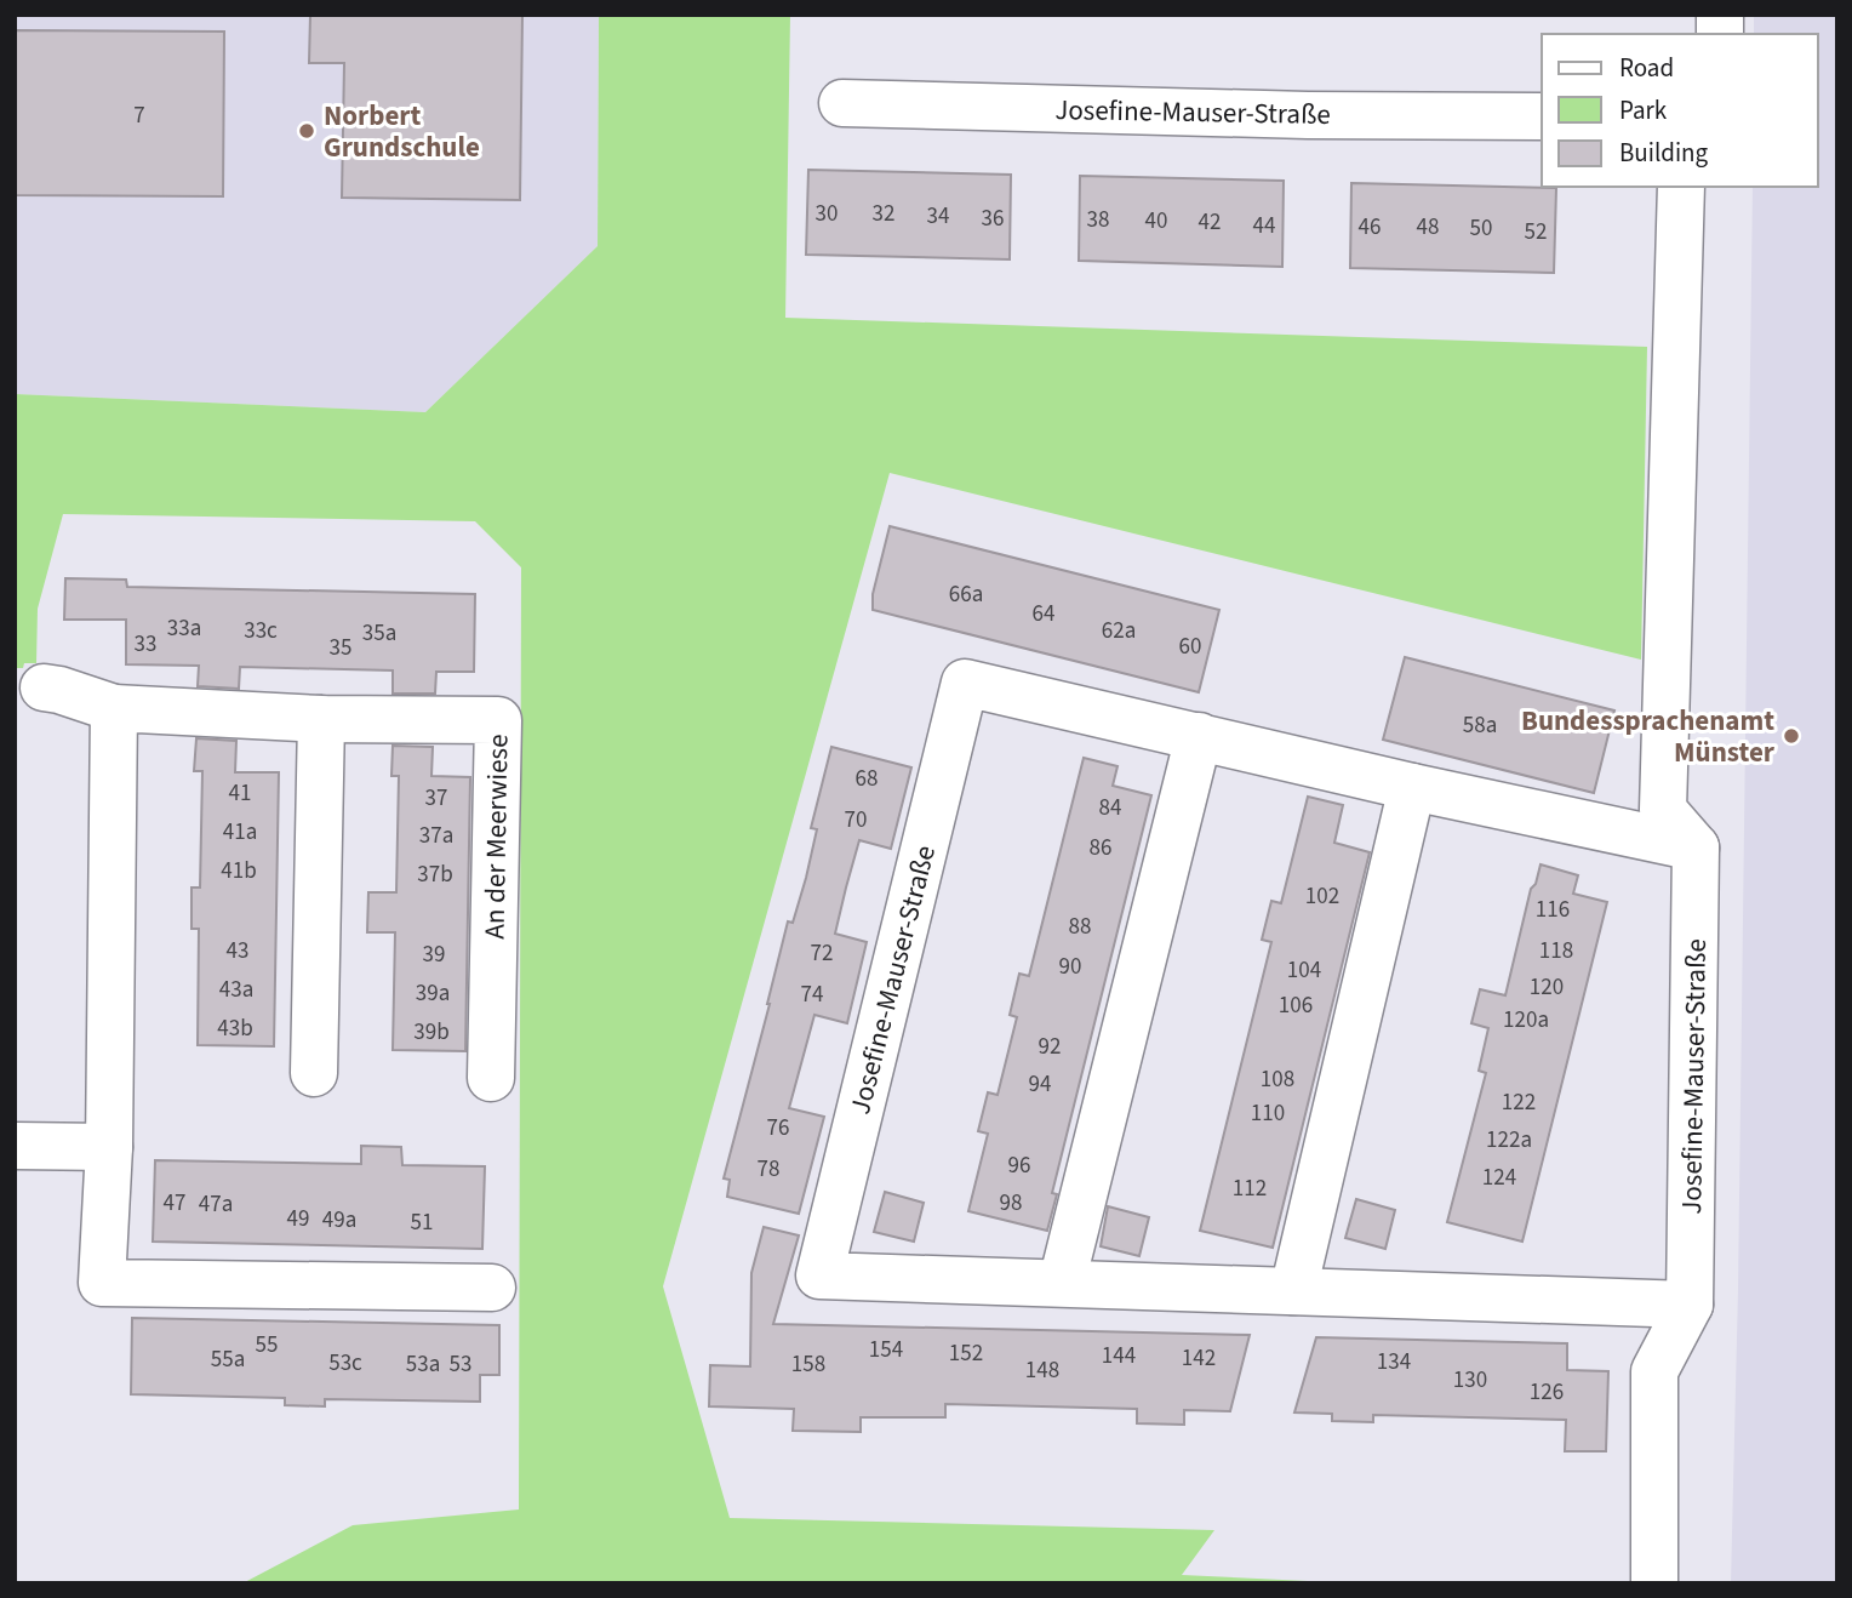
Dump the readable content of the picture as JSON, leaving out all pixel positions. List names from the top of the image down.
{
  "streets": {
    "street": ["Josefine-Mauser-Straße", "An der Meerwiese"]
  },
  "places": ["Norbert Grundschule", "Bundessprachenamt Münster"],
  "house_numbers": [
    "7",
    "30",
    "32",
    "34",
    "36",
    "38",
    "40",
    "42",
    "44",
    "46",
    "48",
    "50",
    "52",
    "66a",
    "64",
    "33a",
    "33c",
    "62a",
    "35a",
    "33",
    "60",
    "35",
    "58a",
    "68",
    "41",
    "37",
    "84",
    "70",
    "41a",
    "37a",
    "86",
    "41b",
    "37b",
    "102",
    "116",
    "88",
    "43",
    "118",
    "72",
    "39",
    "90",
    "104",
    "120",
    "43a",
    "39a",
    "74",
    "106",
    "120a",
    "43b",
    "39b",
    "92",
    "108",
    "94",
    "122",
    "110",
    "76",
    "122a",
    "96",
    "78",
    "124",
    "112",
    "47",
    "98",
    "47a",
    "49",
    "49a",
    "51",
    "55",
    "154",
    "152",
    "144",
    "142",
    "55a",
    "134",
    "53c",
    "53a",
    "53",
    "158",
    "148",
    "130",
    "126"
  ],
  "legend": ["Road", "Park", "Building"]
}
